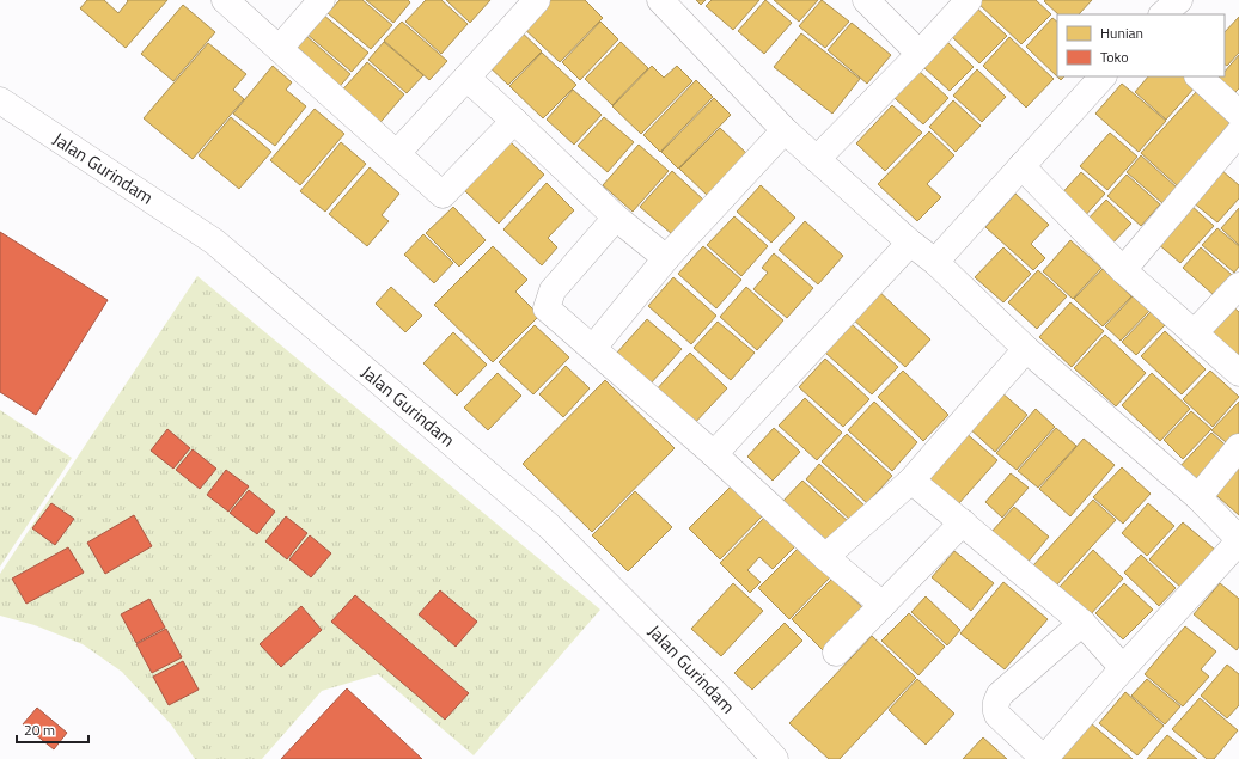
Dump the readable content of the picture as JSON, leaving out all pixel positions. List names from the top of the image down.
{
  "streets": {
    "street": ["Jalan Gurindam"]
  },
  "legend": ["Hunian", "Toko"],
  "scale_bar": "20 m"
}
